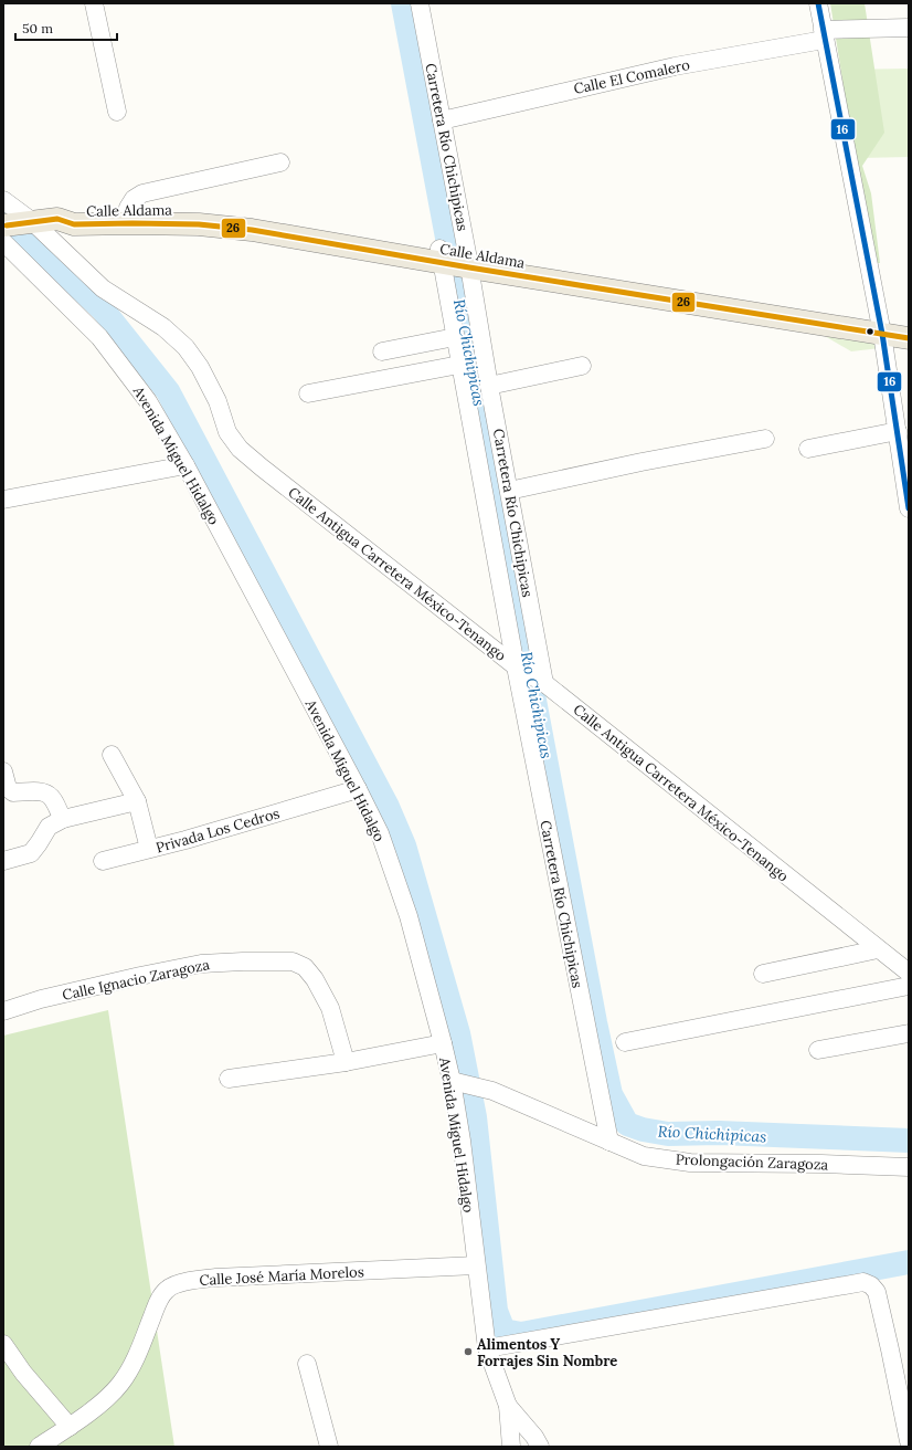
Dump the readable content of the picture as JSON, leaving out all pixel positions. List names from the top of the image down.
{
  "streets": {
    "main road": ["Calle Aldama"],
    "street": [
      "Calle El Comalero",
      "Carretera Río Chichipicas",
      "Avenida Miguel Hidalgo",
      "Calle Antigua Carretera México-Tenango",
      "Privada Los Cedros",
      "Calle Ignacio Zaragoza",
      "Prolongación Zaragoza",
      "Calle José María Morelos"
    ]
  },
  "crossings": [
    ["Calle El Comalero", "Carretera Río Chichipicas"],
    ["Carretera Río Chichipicas", "Calle Aldama"],
    ["Carretera Río Chichipicas", "Calle Antigua Carretera México-Tenango"],
    ["Carretera Río Chichipicas", "Prolongación Zaragoza"],
    ["Calle Aldama", "Calle Antigua Carretera México-Tenango"],
    ["Avenida Miguel Hidalgo", "Privada Los Cedros"],
    ["Avenida Miguel Hidalgo", "Prolongación Zaragoza"],
    ["Avenida Miguel Hidalgo", "Calle José María Morelos"]
  ],
  "water": ["Río Chichipicas"],
  "places": ["Alimentos Y Forrajes Sin Nombre"],
  "lines": ["transit line 16", "transit line 26"],
  "scale_bar": "50 m"
}
